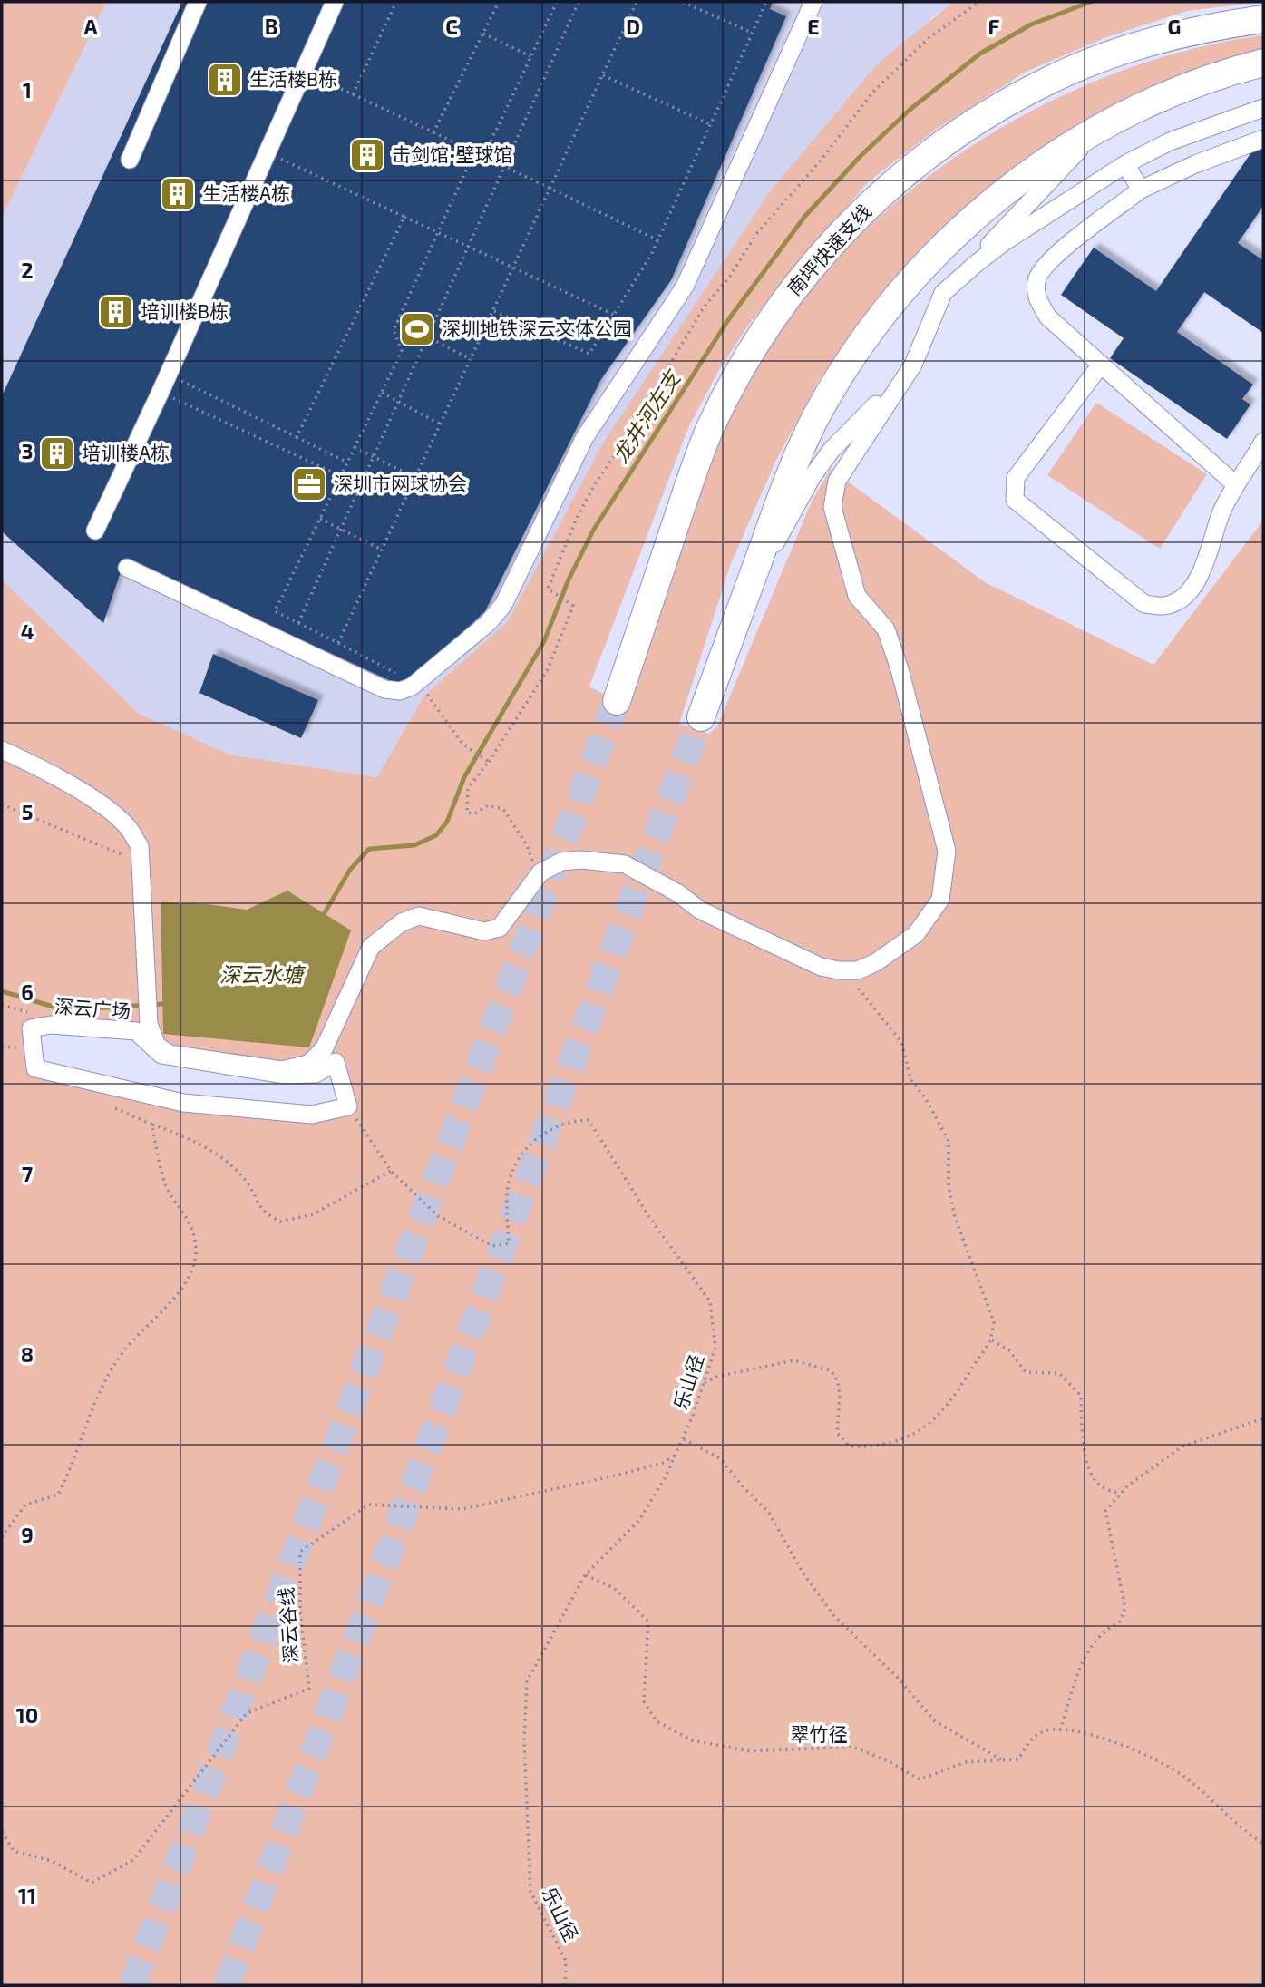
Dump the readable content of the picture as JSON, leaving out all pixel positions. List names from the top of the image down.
{
  "streets": {
    "highway": ["南坪快速支线"],
    "street": ["深云广场"],
    "path": ["乐山径", "深云谷线", "翠竹径"]
  },
  "crossings": [
    ["深云广场", "乐山径"],
    ["乐山径", "深云谷线"],
    ["乐山径", "翠竹径"]
  ],
  "water": ["龙井河左支", "深云水塘"],
  "places": {
    "building": [
      "生活楼B栋",
      "击剑馆•壁球馆",
      "生活楼A栋",
      "培训楼B栋",
      "培训楼A栋"
    ],
    "sports": ["深圳地铁深云文体公园"],
    "office": ["深圳市网球协会"]
  },
  "grid": {
    "columns": [
      "A",
      "B",
      "C",
      "D",
      "E",
      "F",
      "G"
    ],
    "rows": [
      "1",
      "2",
      "3",
      "4",
      "5",
      "6",
      "7",
      "8",
      "9",
      "10",
      "11"
    ]
  }
}
